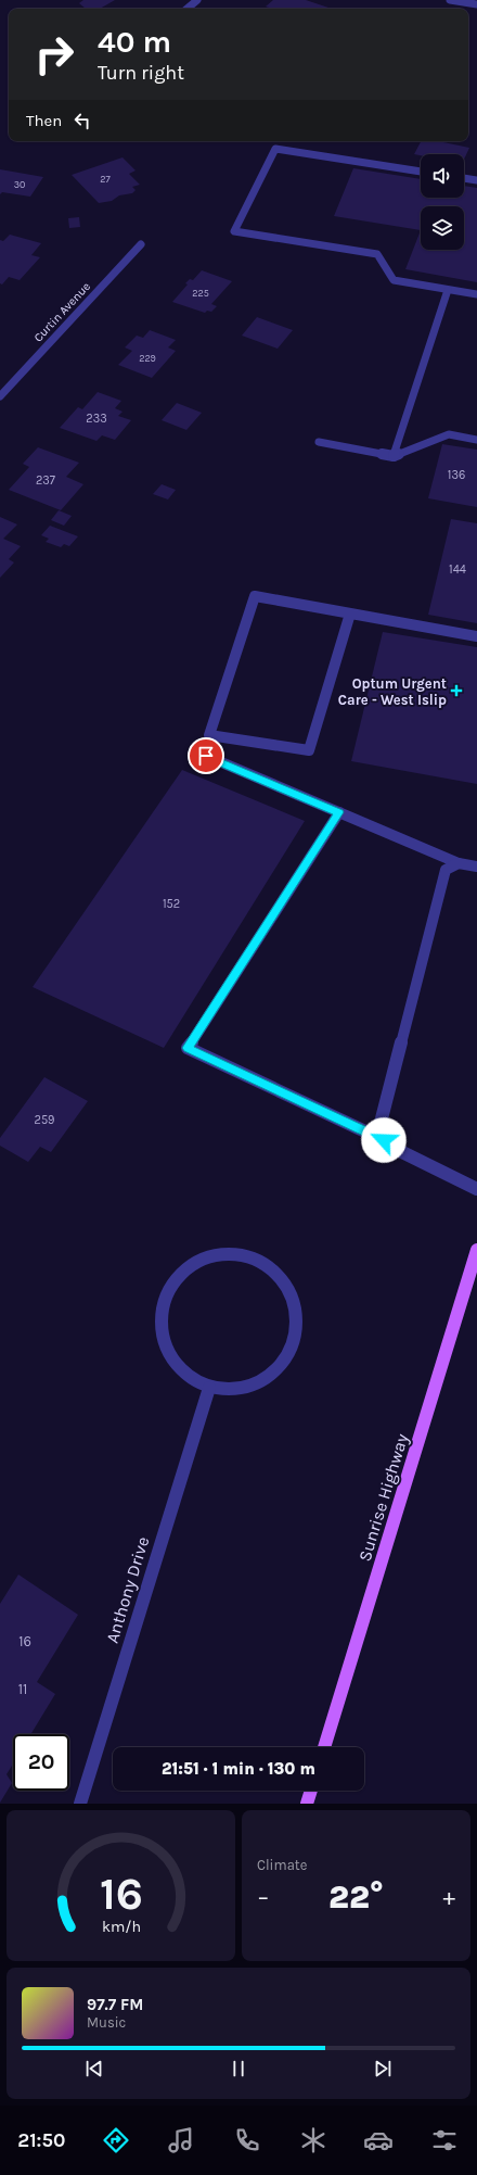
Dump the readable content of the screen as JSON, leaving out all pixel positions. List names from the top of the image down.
{
  "streets": {
    "main road": ["Sunrise Highway"],
    "street": ["Curtin Avenue", "Anthony Drive"]
  },
  "places": {
    "health": ["Optum Urgent Care - West Islip"]
  },
  "house_numbers": [
    "27",
    "30",
    "225",
    "229",
    "233",
    "136",
    "237",
    "144",
    "152",
    "259",
    "16",
    "11"
  ],
  "page": {
    "turn": ["40 m", "Turn right"],
    "then": "Then",
    "limit": "20",
    "trip": "21:51 · 1 min · 130 m",
    "tile": "Climate",
    "heat": ["−", "22°", "+"],
    "song": ["97.7 FM", "Music"],
    "tabs": "21:50",
    "gauge": ["16", "km/h"]
  }
}
